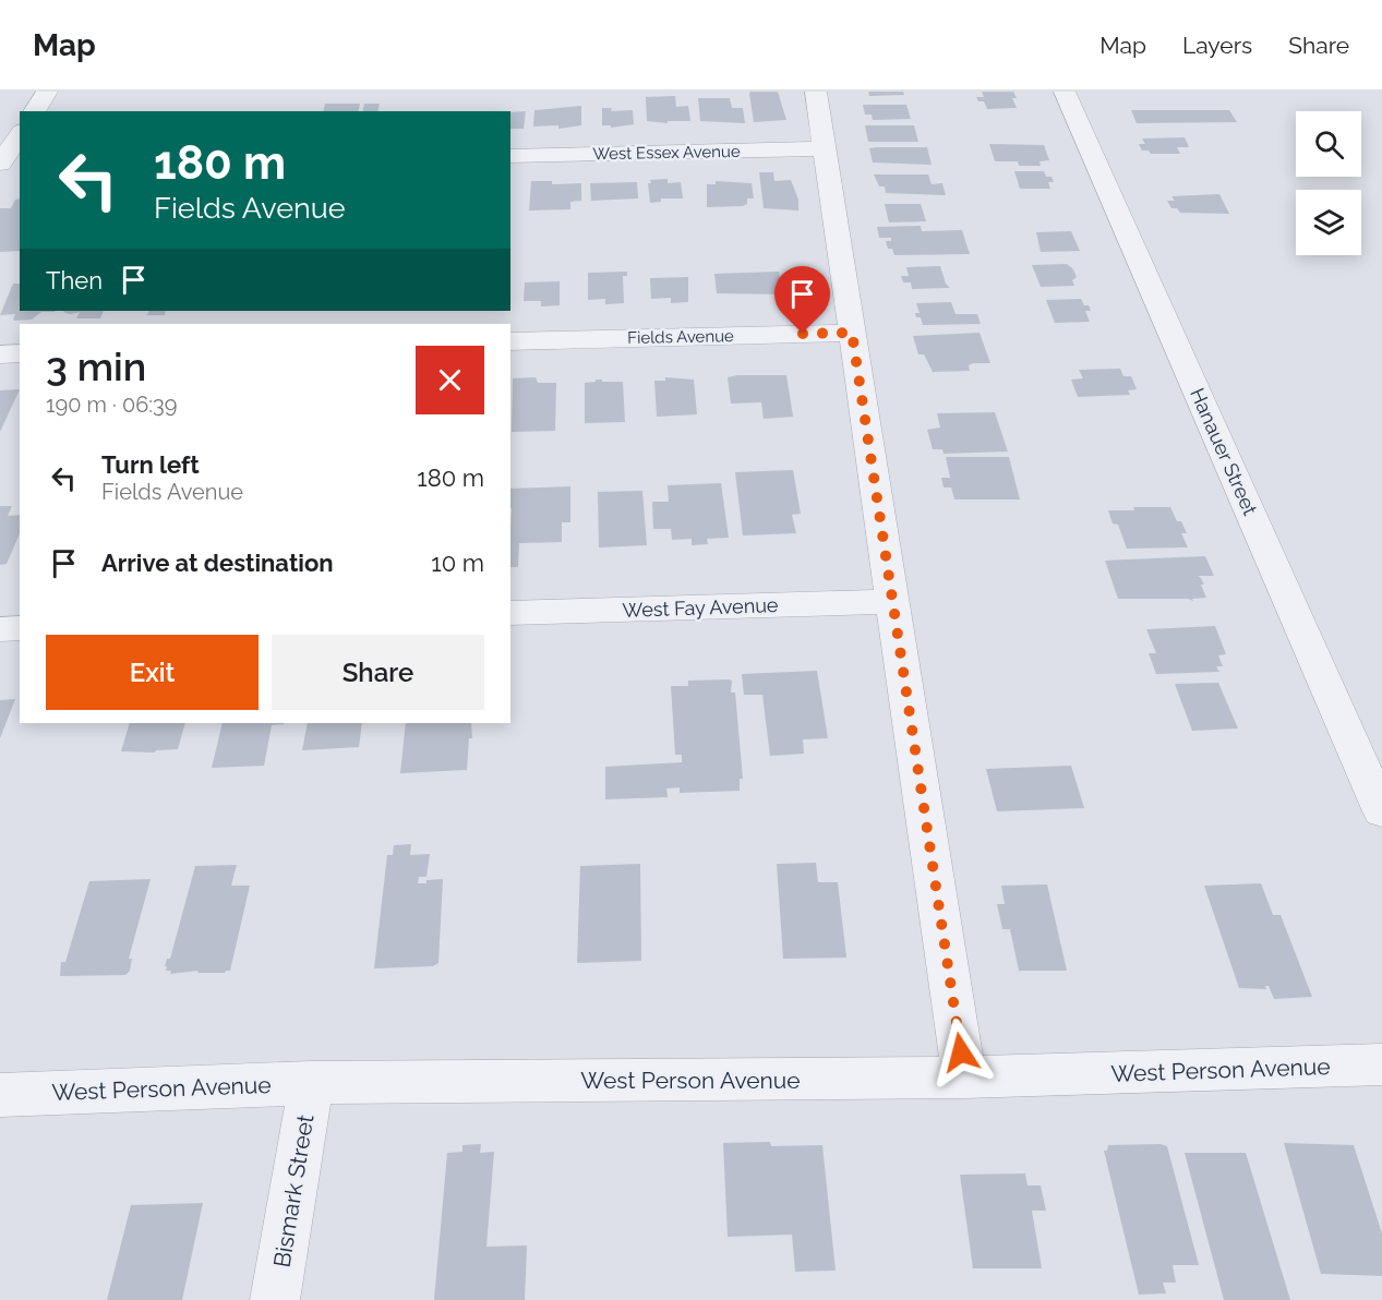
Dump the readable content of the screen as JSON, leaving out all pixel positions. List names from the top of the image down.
{
  "streets": {
    "street": [
      "West Essex Avenue",
      "Fields Avenue",
      "Hanauer Street",
      "West Fay Avenue",
      "West Person Avenue",
      "Bismark Street"
    ]
  },
  "crossings": [
    ["West Person Avenue", "Bismark Street"]
  ],
  "page": {
    "header": "Map",
    "nav": ["Map", "Layers", "Share"],
    "turn": ["180 m", "Fields Avenue"],
    "then": "Then",
    "heading": ["3 min", "190 m · 06:39"],
    "list": [
      {
        "name": "Turn left",
        "note": "Fields Avenue",
        "value": "180 m"
      },
      {
        "name": "Arrive at destination",
        "value": "10 m"
      }
    ],
    "buttons": ["Exit", "Share"]
  }
}
